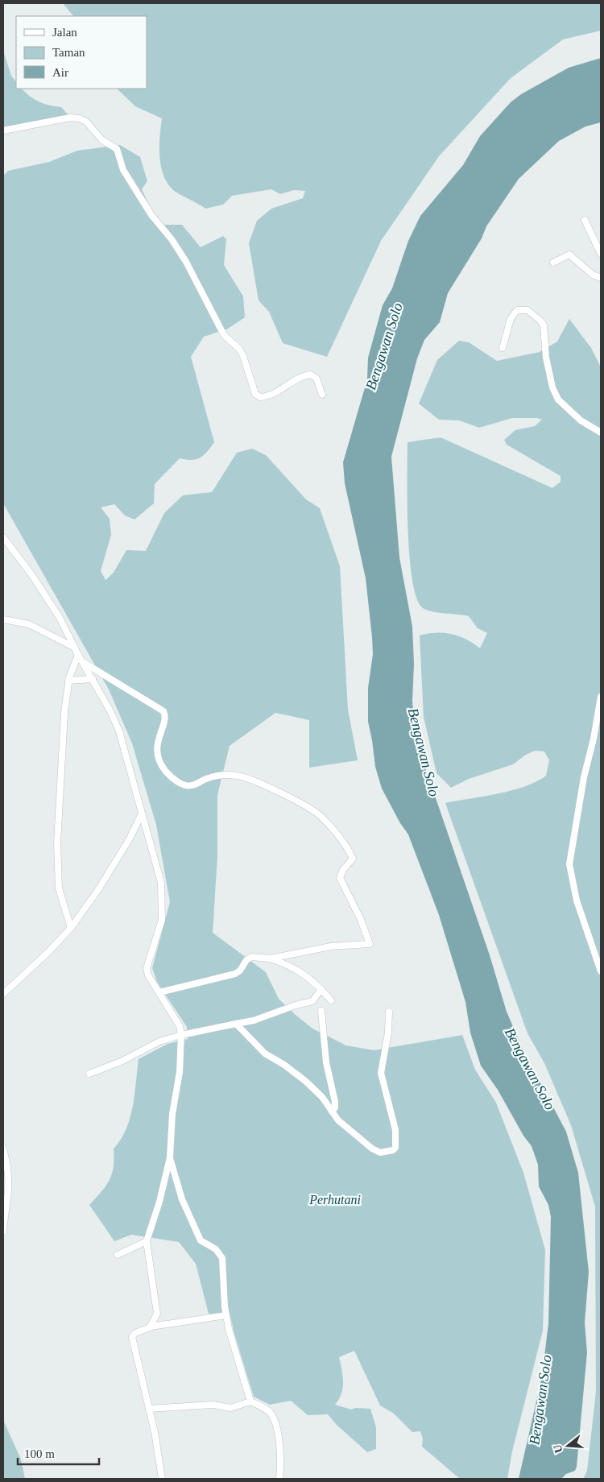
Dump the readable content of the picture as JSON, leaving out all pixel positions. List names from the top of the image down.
{
  "water": ["Bengawan Solo"],
  "parks": ["Perhutani"],
  "legend": ["Jalan", "Taman", "Air"],
  "scale_bar": "100 m",
  "north": "left"
}
